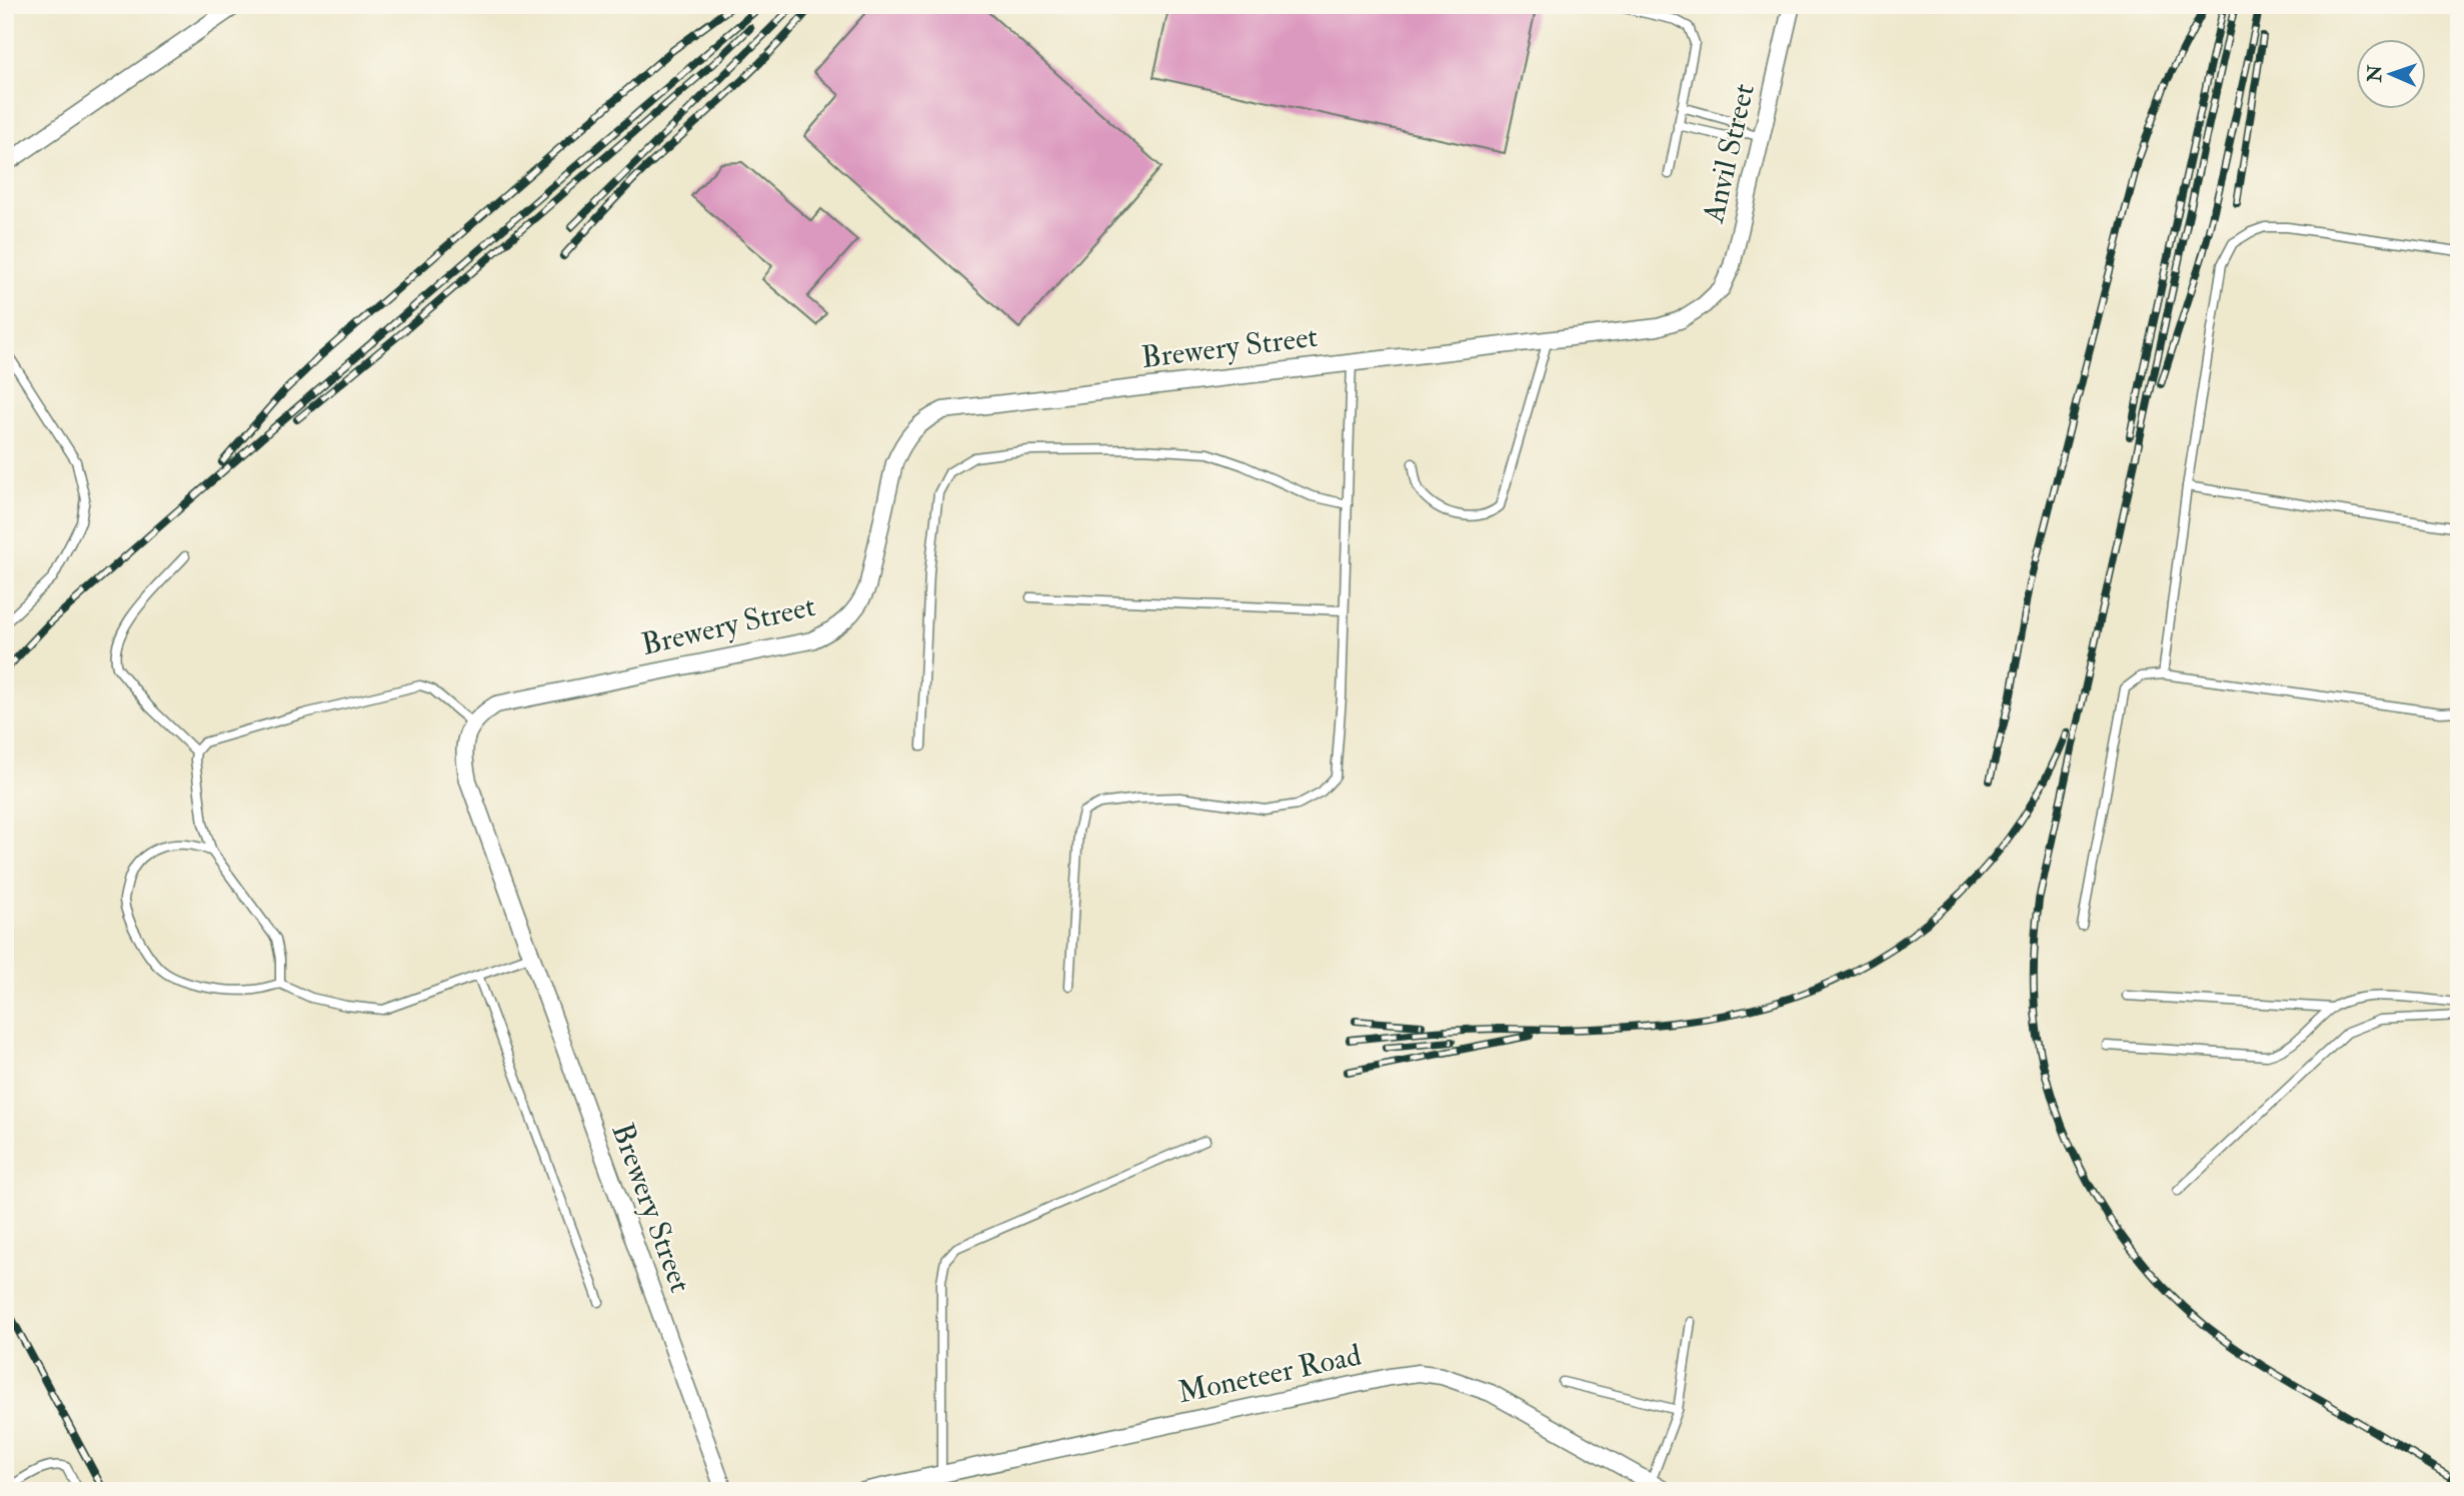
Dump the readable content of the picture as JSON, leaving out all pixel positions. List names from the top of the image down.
{
  "streets": {
    "street": ["Anvil Street", "Brewery Street", "Moneteer Road"]
  },
  "crossings": [
    ["Anvil Street", "Brewery Street"]
  ],
  "north": "left"
}
